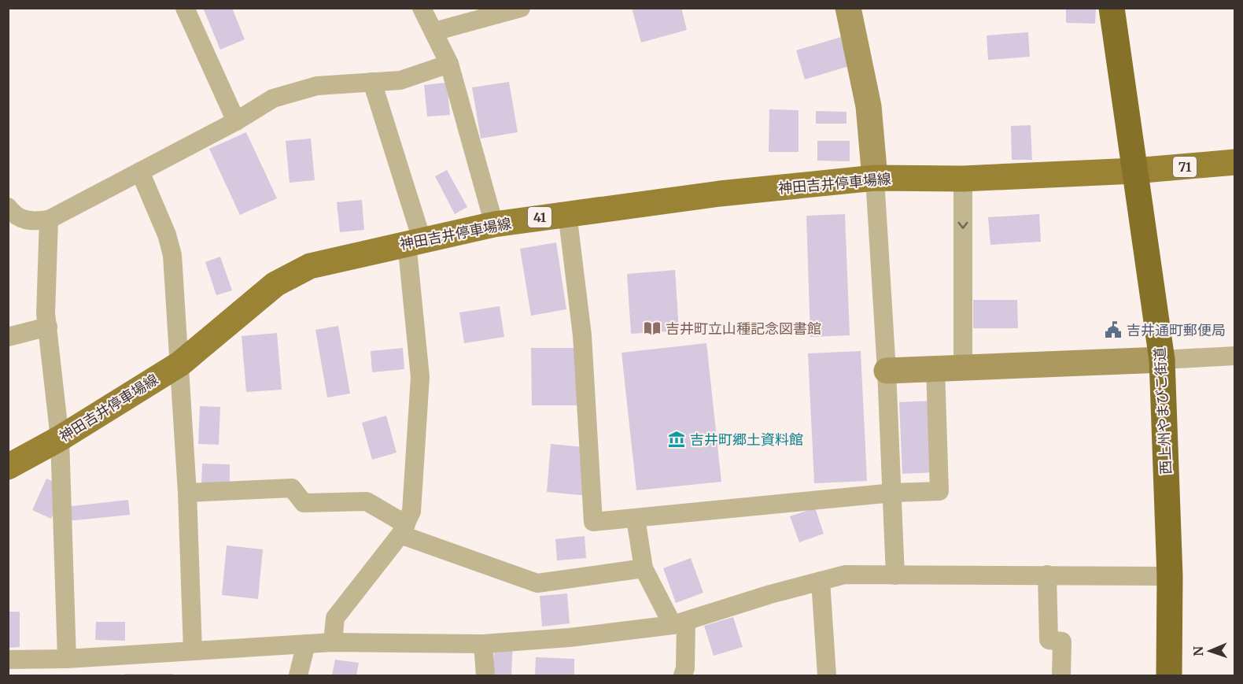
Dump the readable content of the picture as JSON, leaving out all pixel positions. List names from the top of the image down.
{
  "streets": {
    "highway": ["西上州やまびこ街道"],
    "main road": ["71", "神田吉井停車場線", "41"]
  },
  "crossings": [
    ["71", "神田吉井停車場線"],
    ["71", "西上州やまびこ街道"],
    ["神田吉井停車場線", "西上州やまびこ街道"]
  ],
  "places": {
    "library": ["吉井町立山種記念図書館"],
    "public building": ["吉井通町郵便局"],
    "museum": ["吉井町郷土資料館"]
  },
  "north": "left"
}
